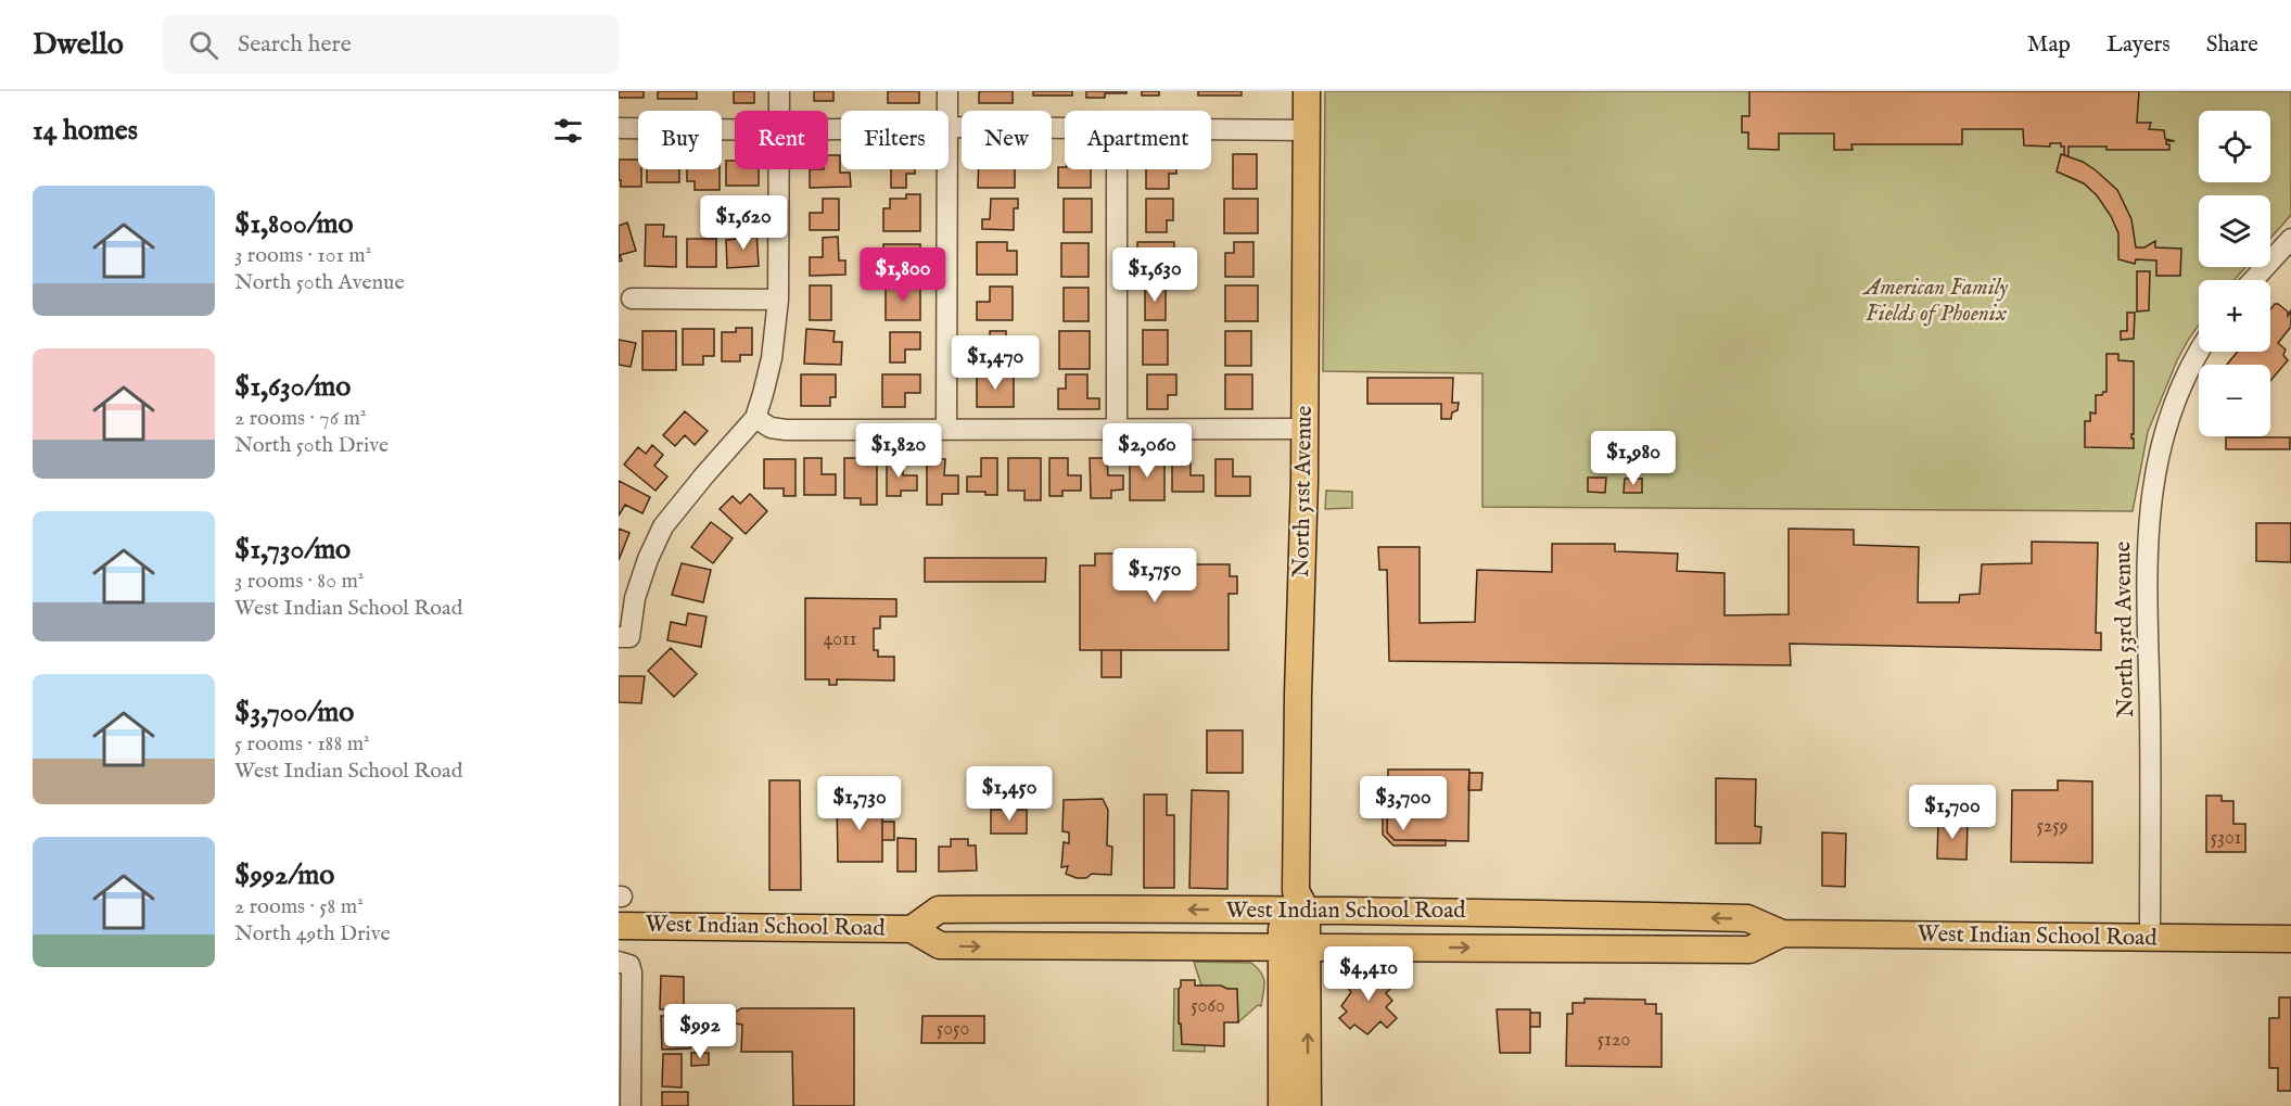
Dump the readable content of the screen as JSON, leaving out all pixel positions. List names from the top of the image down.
{
  "streets": {
    "main road": ["North 51st Avenue", "West Indian School Road"],
    "street": ["North 53rd Avenue"]
  },
  "crossings": [
    ["North 51st Avenue", "West Indian School Road"],
    ["North 53rd Avenue", "West Indian School Road"]
  ],
  "parks": ["American Family Fields of Phoenix"],
  "house_numbers": [
    "4011",
    "5259",
    "5301",
    "5060",
    "5050",
    "5120"
  ],
  "page": {
    "header": "Dwello",
    "search": "Search here",
    "nav": ["Map", "Layers", "Share"],
    "heading": "14 homes",
    "map_buttons": ["+", "−"],
    "chip": [
      "Buy",
      "Rent",
      "Filters",
      "New",
      "Apartment"
    ],
    "list": [
      {
        "name": "$1,800/mo",
        "note": "3 rooms · 101 m² · North 50th Avenue"
      },
      {
        "name": "$1,630/mo",
        "note": "2 rooms · 76 m² · North 50th Drive"
      },
      {
        "name": "$1,730/mo",
        "note": "3 rooms · 80 m² · West Indian School Road"
      },
      {
        "name": "$3,700/mo",
        "note": "5 rooms · 188 m² · West Indian School Road"
      },
      {
        "name": "$992/mo",
        "note": "2 rooms · 58 m² · North 49th Drive"
      }
    ],
    "price": [
      "$1,620",
      "$1,800",
      "$1,630",
      "$1,470",
      "$1,820",
      "$2,060",
      "$1,980",
      "$1,750",
      "$1,450",
      "$1,730",
      "$3,700",
      "$1,700",
      "$4,410",
      "$992"
    ]
  }
}
